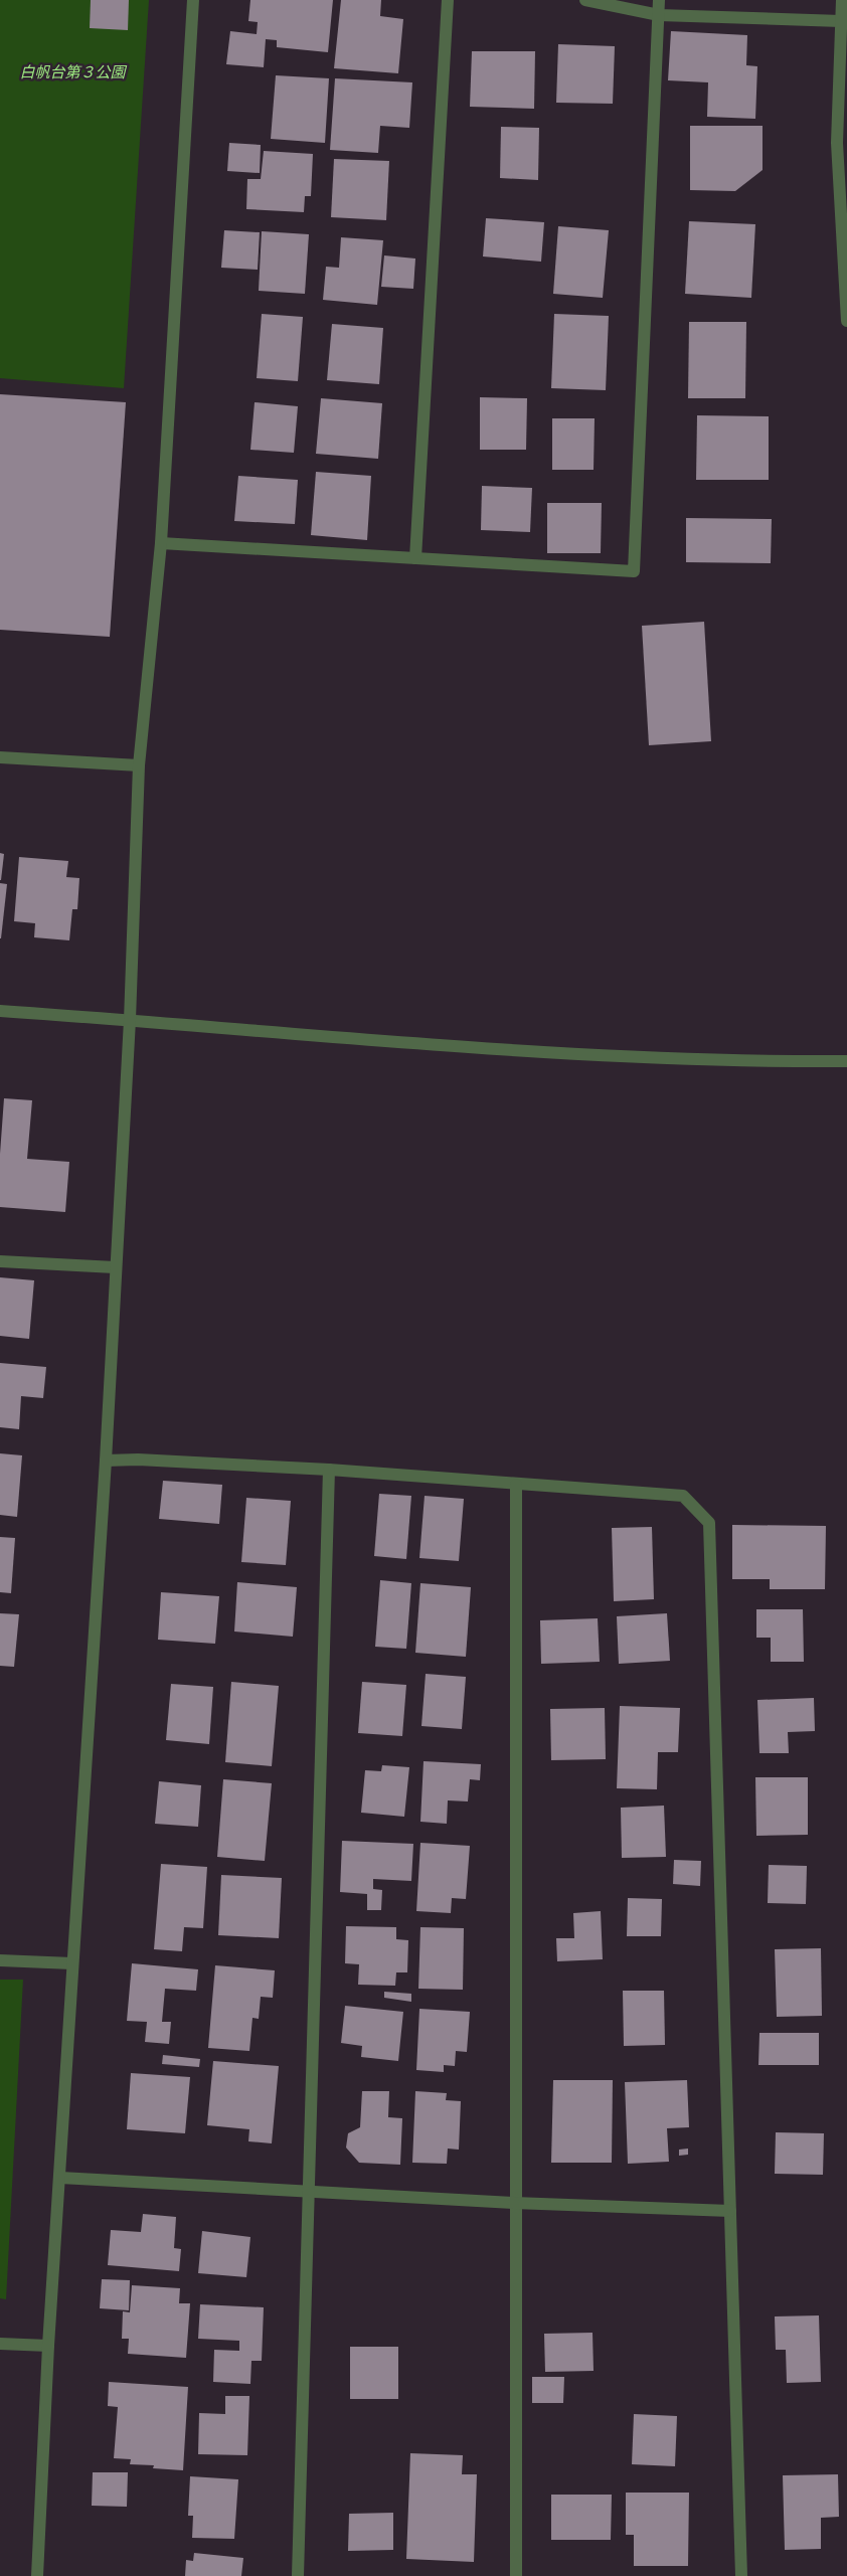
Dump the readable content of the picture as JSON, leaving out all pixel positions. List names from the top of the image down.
{
  "parks": ["白帆台第３公園"]
}
